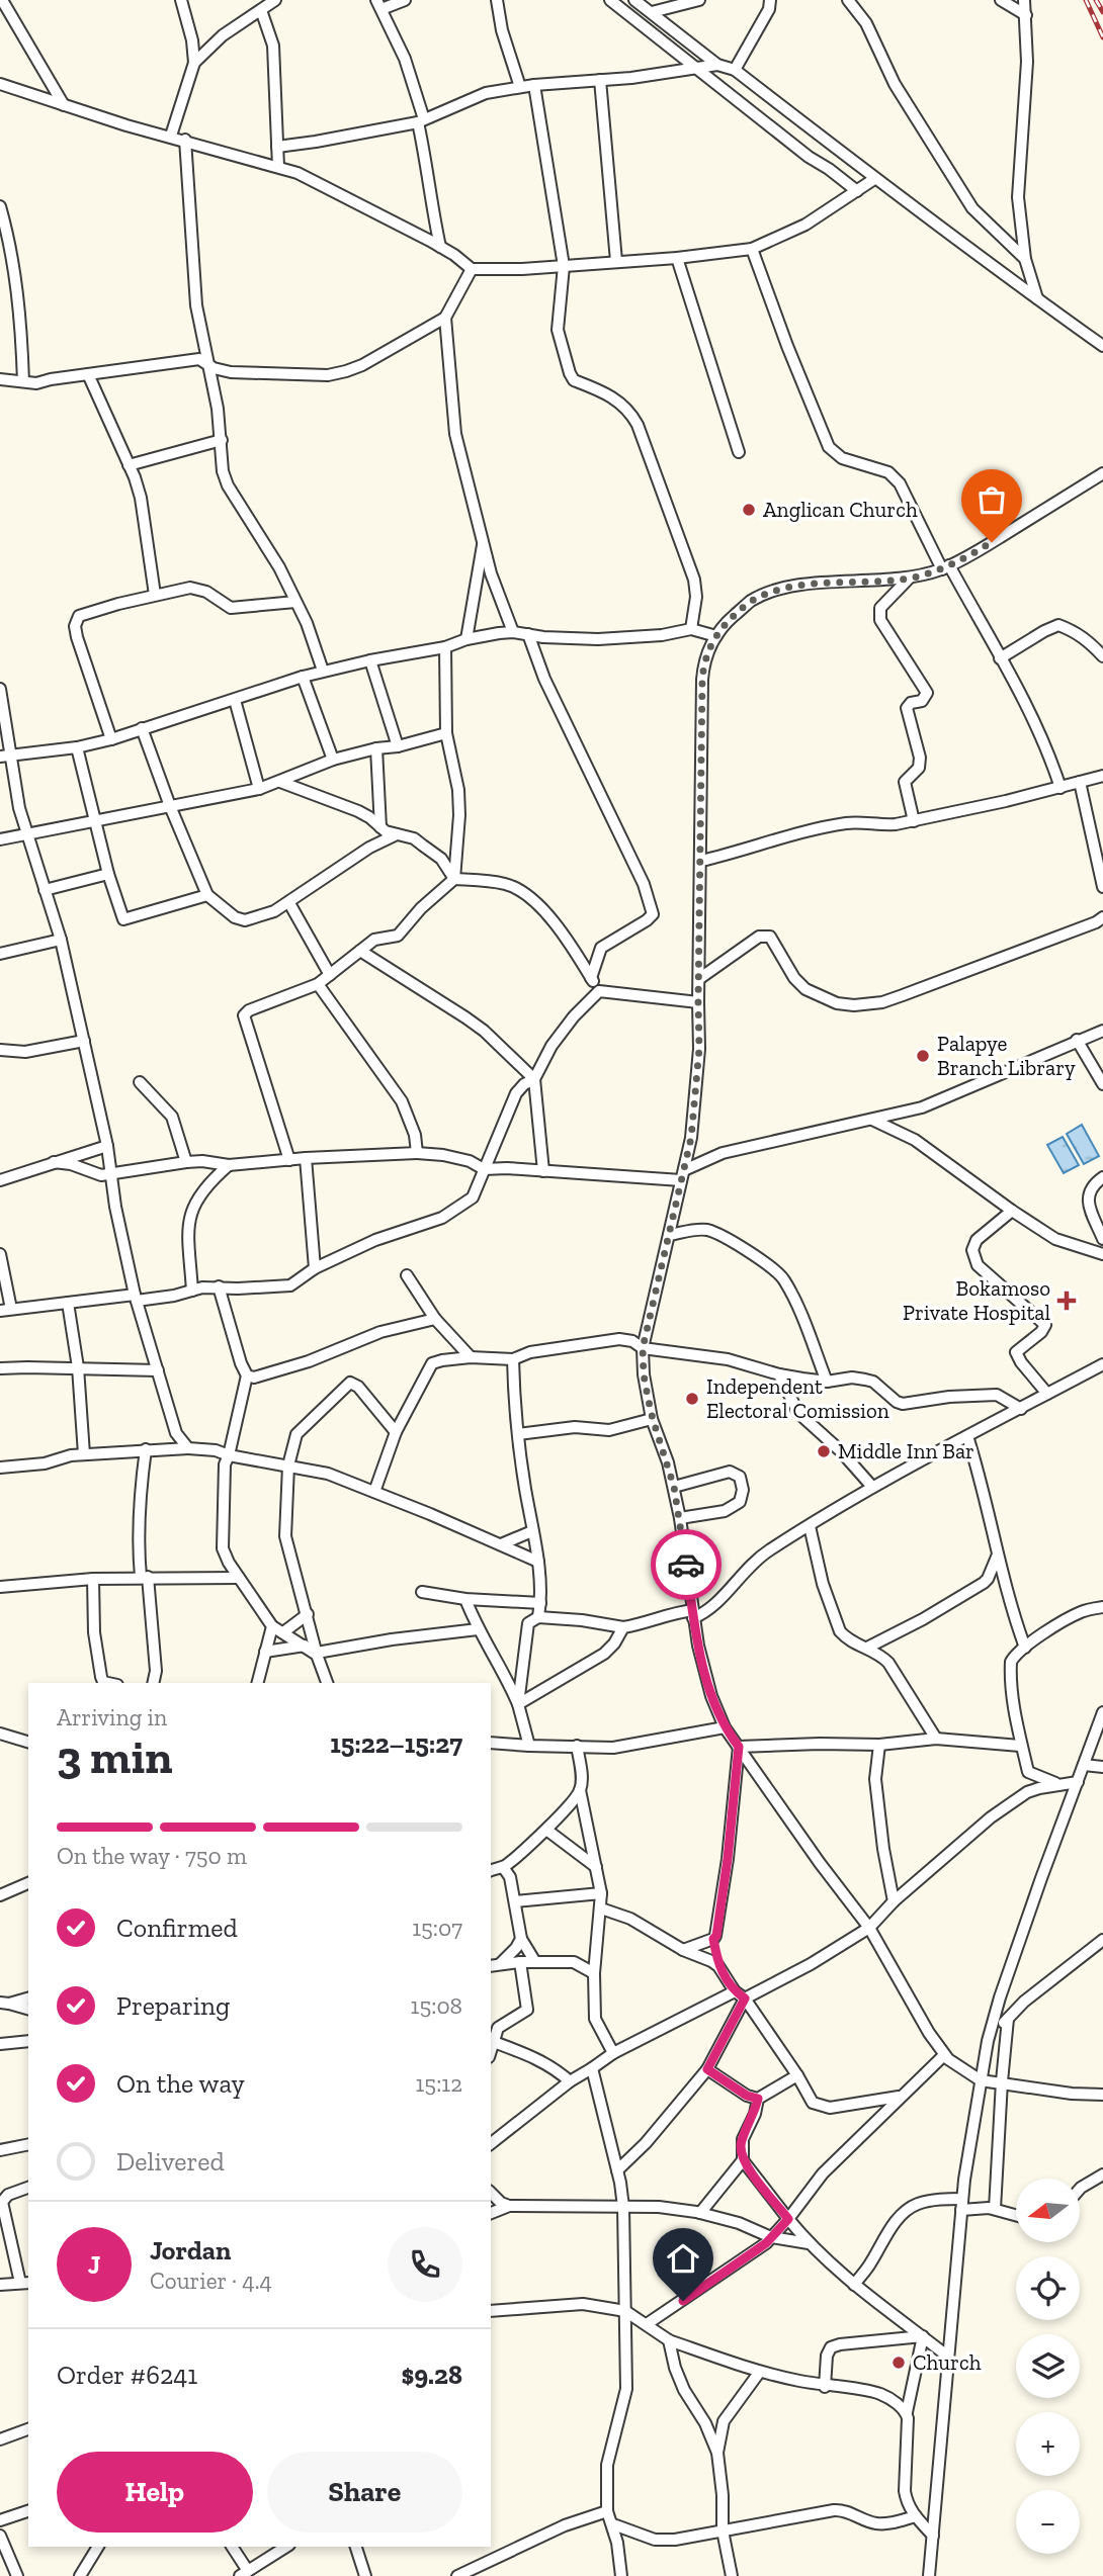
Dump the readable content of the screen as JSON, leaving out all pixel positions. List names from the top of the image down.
{
  "places": {
    "other": [
      "Anglican Church",
      "Palapye Branch Library",
      "Independent Electoral Comission",
      "Middle Inn Bar",
      "Church"
    ],
    "health": ["Bokamoso Private Hospital"]
  },
  "north": "left",
  "page": {
    "heading": ["3 min", "Arriving in", "15:22–15:27"],
    "panel": [
      "Jordan",
      "Courier · 4.4",
      "Order #6241",
      "$9.28"
    ],
    "bar": "On the way · 750 m",
    "list": [
      ["Confirmed", "15:07"],
      ["Preparing", "15:08"],
      ["On the way", "15:12"],
      "Delivered"
    ],
    "map_buttons": ["+", "−"],
    "round": "J",
    "buttons": ["Help", "Share"]
  }
}
